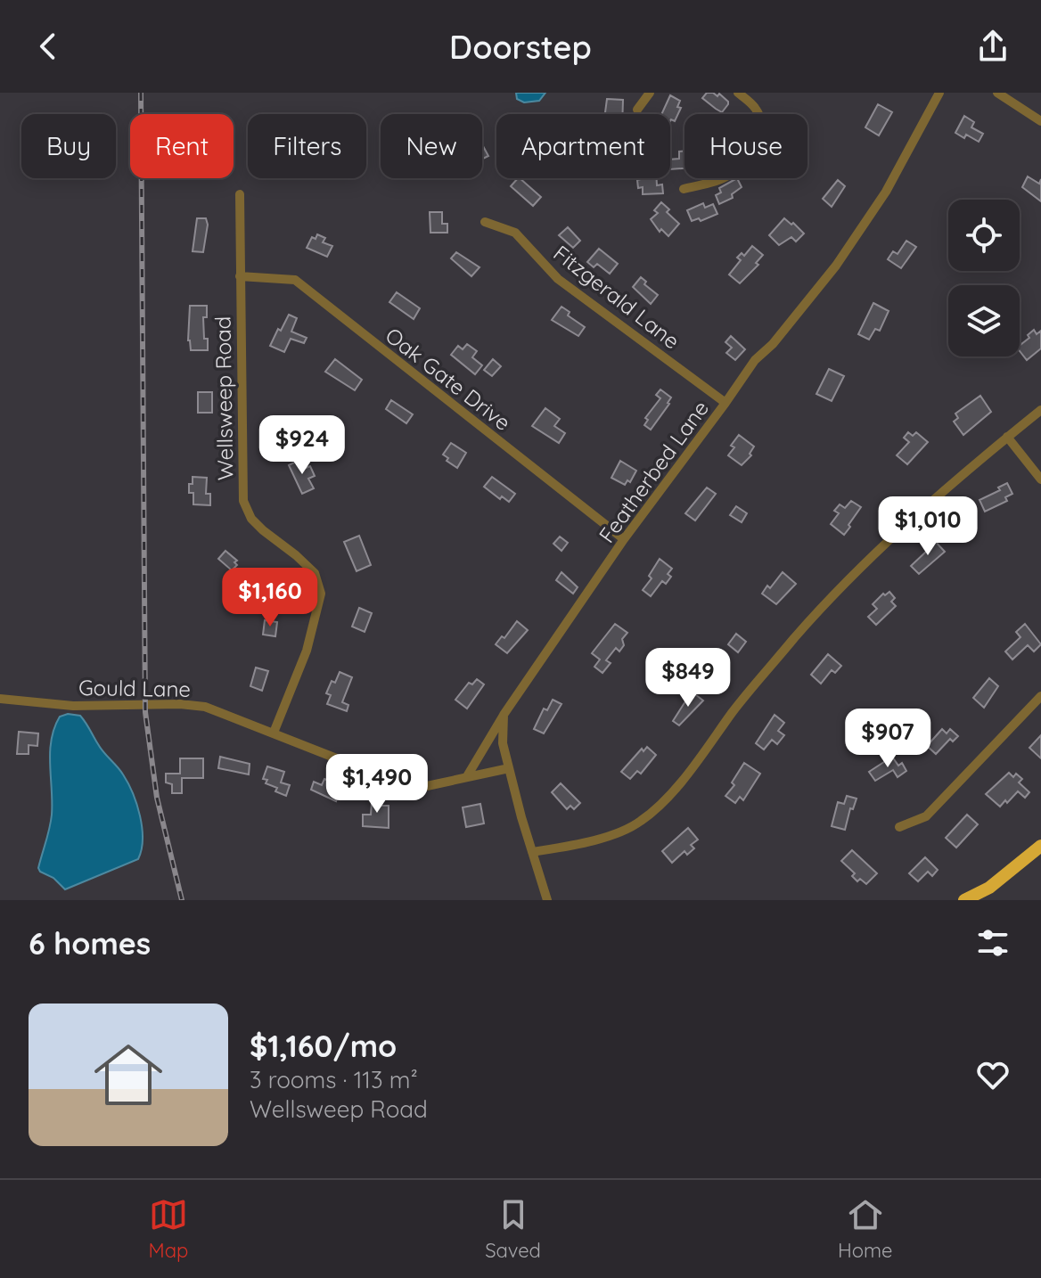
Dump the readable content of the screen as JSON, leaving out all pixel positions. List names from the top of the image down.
{
  "streets": {
    "street": [
      "Fitzgerald Lane",
      "Oak Gate Drive",
      "Wellsweep Road",
      "Featherbed Lane",
      "Gould Lane"
    ]
  },
  "crossings": [
    ["Fitzgerald Lane", "Featherbed Lane"],
    ["Oak Gate Drive", "Wellsweep Road"],
    ["Oak Gate Drive", "Featherbed Lane"],
    ["Wellsweep Road", "Gould Lane"]
  ],
  "page": {
    "header": "Doorstep",
    "chip": [
      "Buy",
      "Rent",
      "Filters",
      "New",
      "Apartment",
      "House"
    ],
    "price": [
      "$924",
      "$1,010",
      "$1,160",
      "$849",
      "$907",
      "$1,490"
    ],
    "heading": "6 homes",
    "list": [
      {
        "name": "$1,160/mo",
        "note": "3 rooms · 113 m² · Wellsweep Road"
      }
    ],
    "tabs": ["Map", "Saved", "Home"]
  }
}
